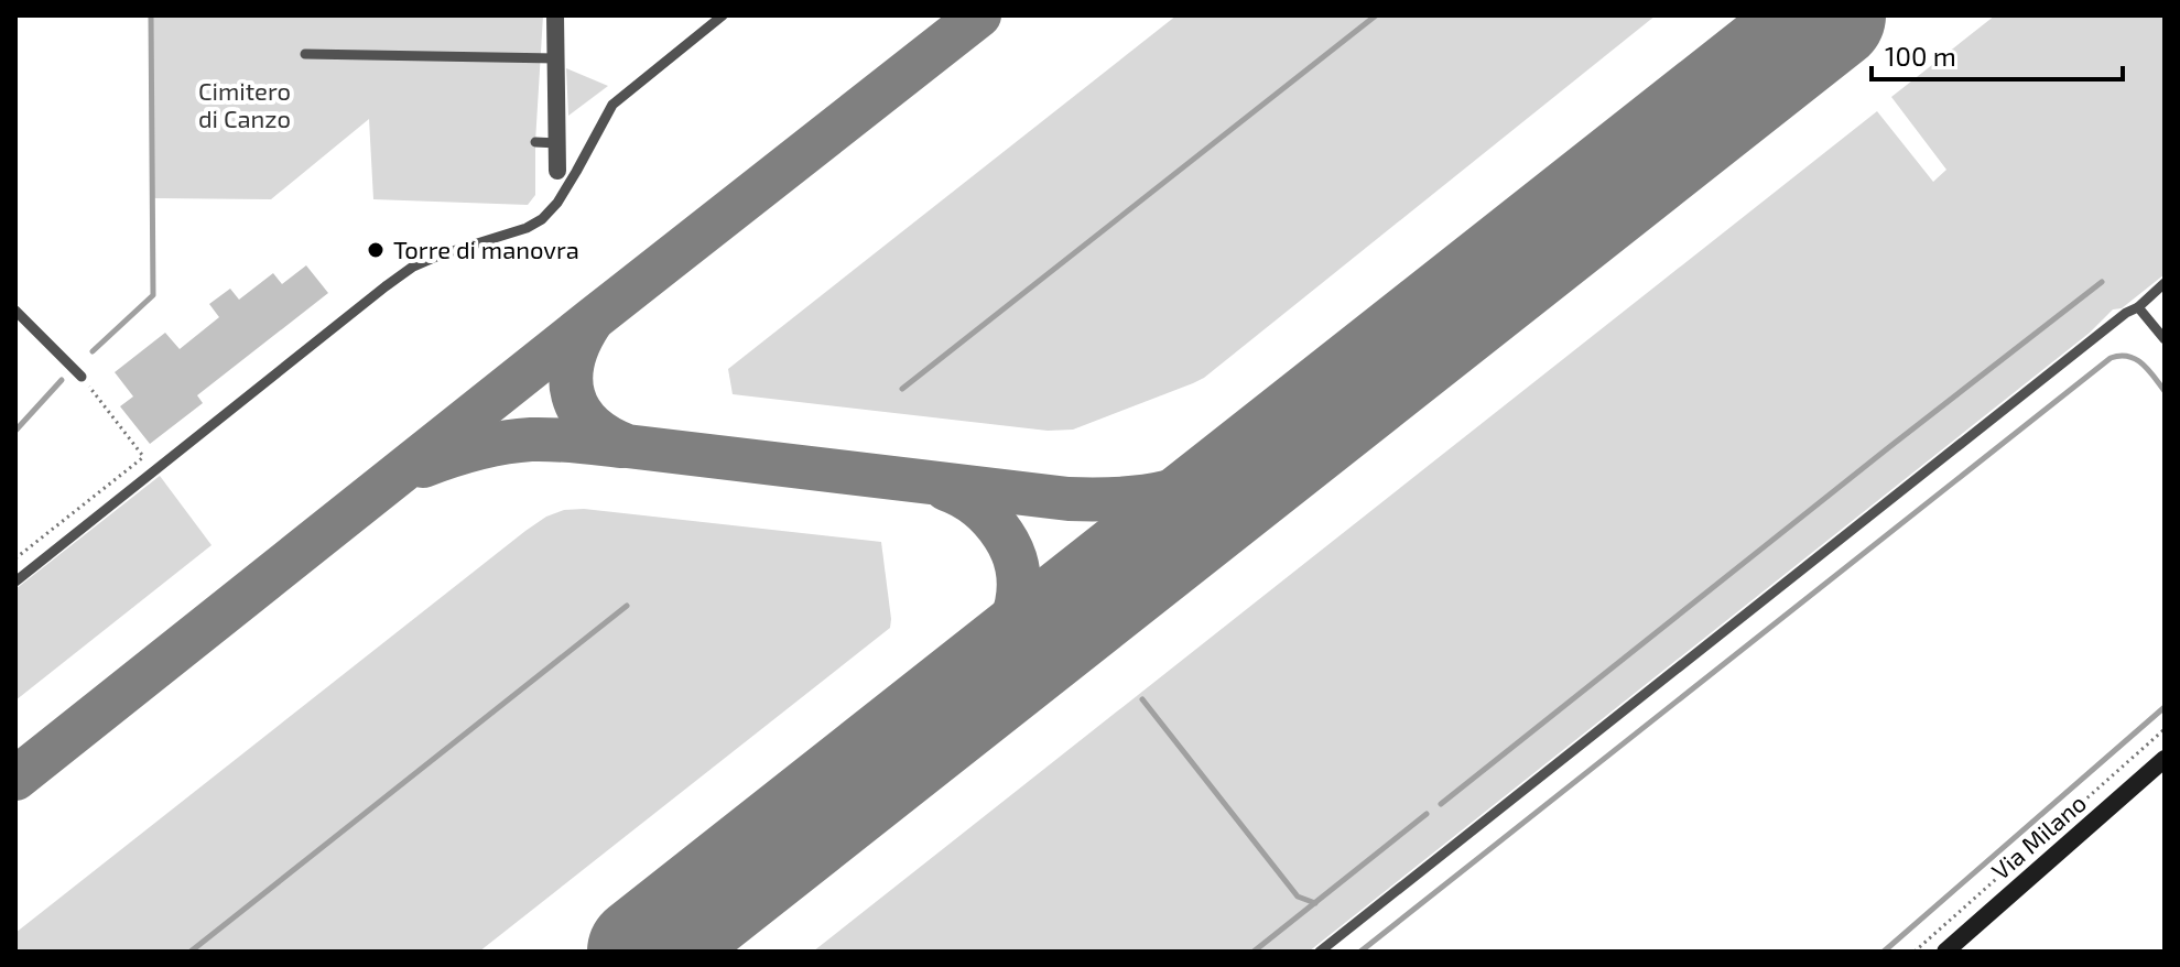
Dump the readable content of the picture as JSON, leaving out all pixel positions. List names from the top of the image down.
{
  "streets": {
    "street": ["Via Milano"]
  },
  "parks": ["Cimitero di Canzo"],
  "places": ["Torre di manovra"],
  "scale_bar": "100 m"
}
